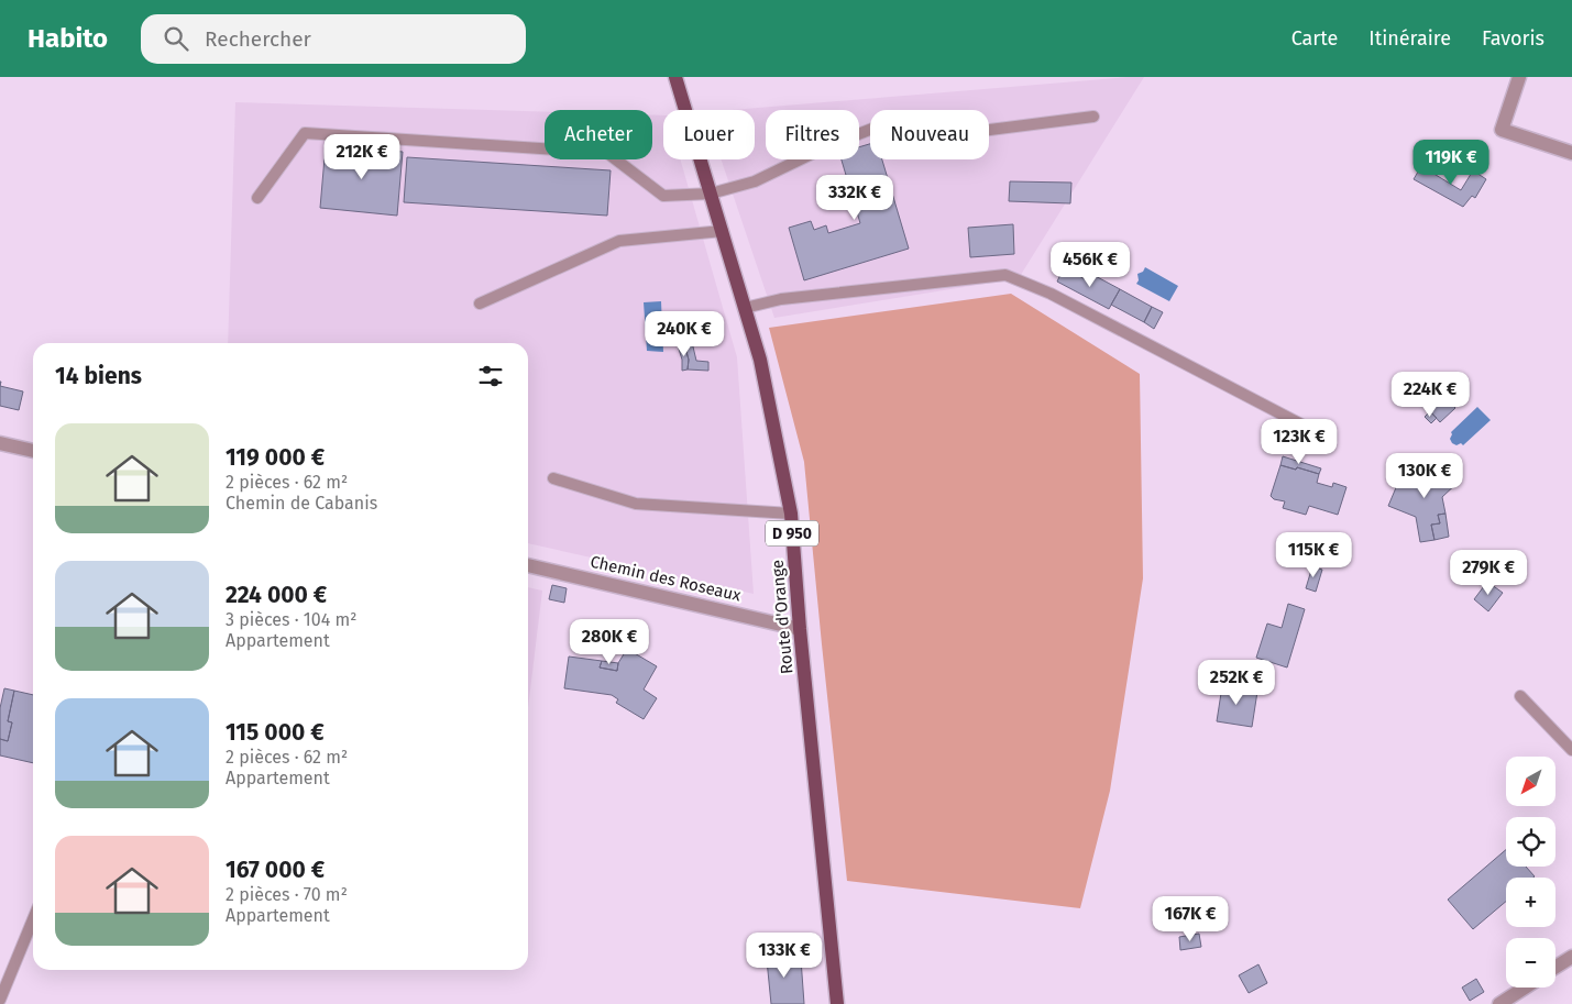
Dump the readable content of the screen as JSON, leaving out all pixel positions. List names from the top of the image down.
{
  "streets": {
    "main road": ["D 950", "Route d'Orange"],
    "street": ["Chemin des Roseaux"]
  },
  "crossings": [
    ["Chemin des Roseaux", "Route d'Orange"]
  ],
  "north": "bottom left",
  "page": {
    "header": "Habito",
    "search": "Rechercher",
    "nav": ["Carte", "Itinéraire", "Favoris"],
    "chip": [
      "Acheter",
      "Louer",
      "Filtres",
      "Nouveau"
    ],
    "price": [
      "212K €",
      "119K €",
      "332K €",
      "456K €",
      "240K €",
      "224K €",
      "123K €",
      "130K €",
      "115K €",
      "279K €",
      "280K €",
      "252K €",
      "167K €",
      "133K €"
    ],
    "heading": "14 biens",
    "list": [
      {
        "name": "119 000 €",
        "note": "2 pièces · 62 m² · Chemin de Cabanis"
      },
      {
        "name": "224 000 €",
        "note": "3 pièces · 104 m² · Appartement"
      },
      {
        "name": "115 000 €",
        "note": "2 pièces · 62 m² · Appartement"
      },
      {
        "name": "167 000 €",
        "note": "2 pièces · 70 m² · Appartement"
      }
    ],
    "map_buttons": ["+", "−"]
  }
}
